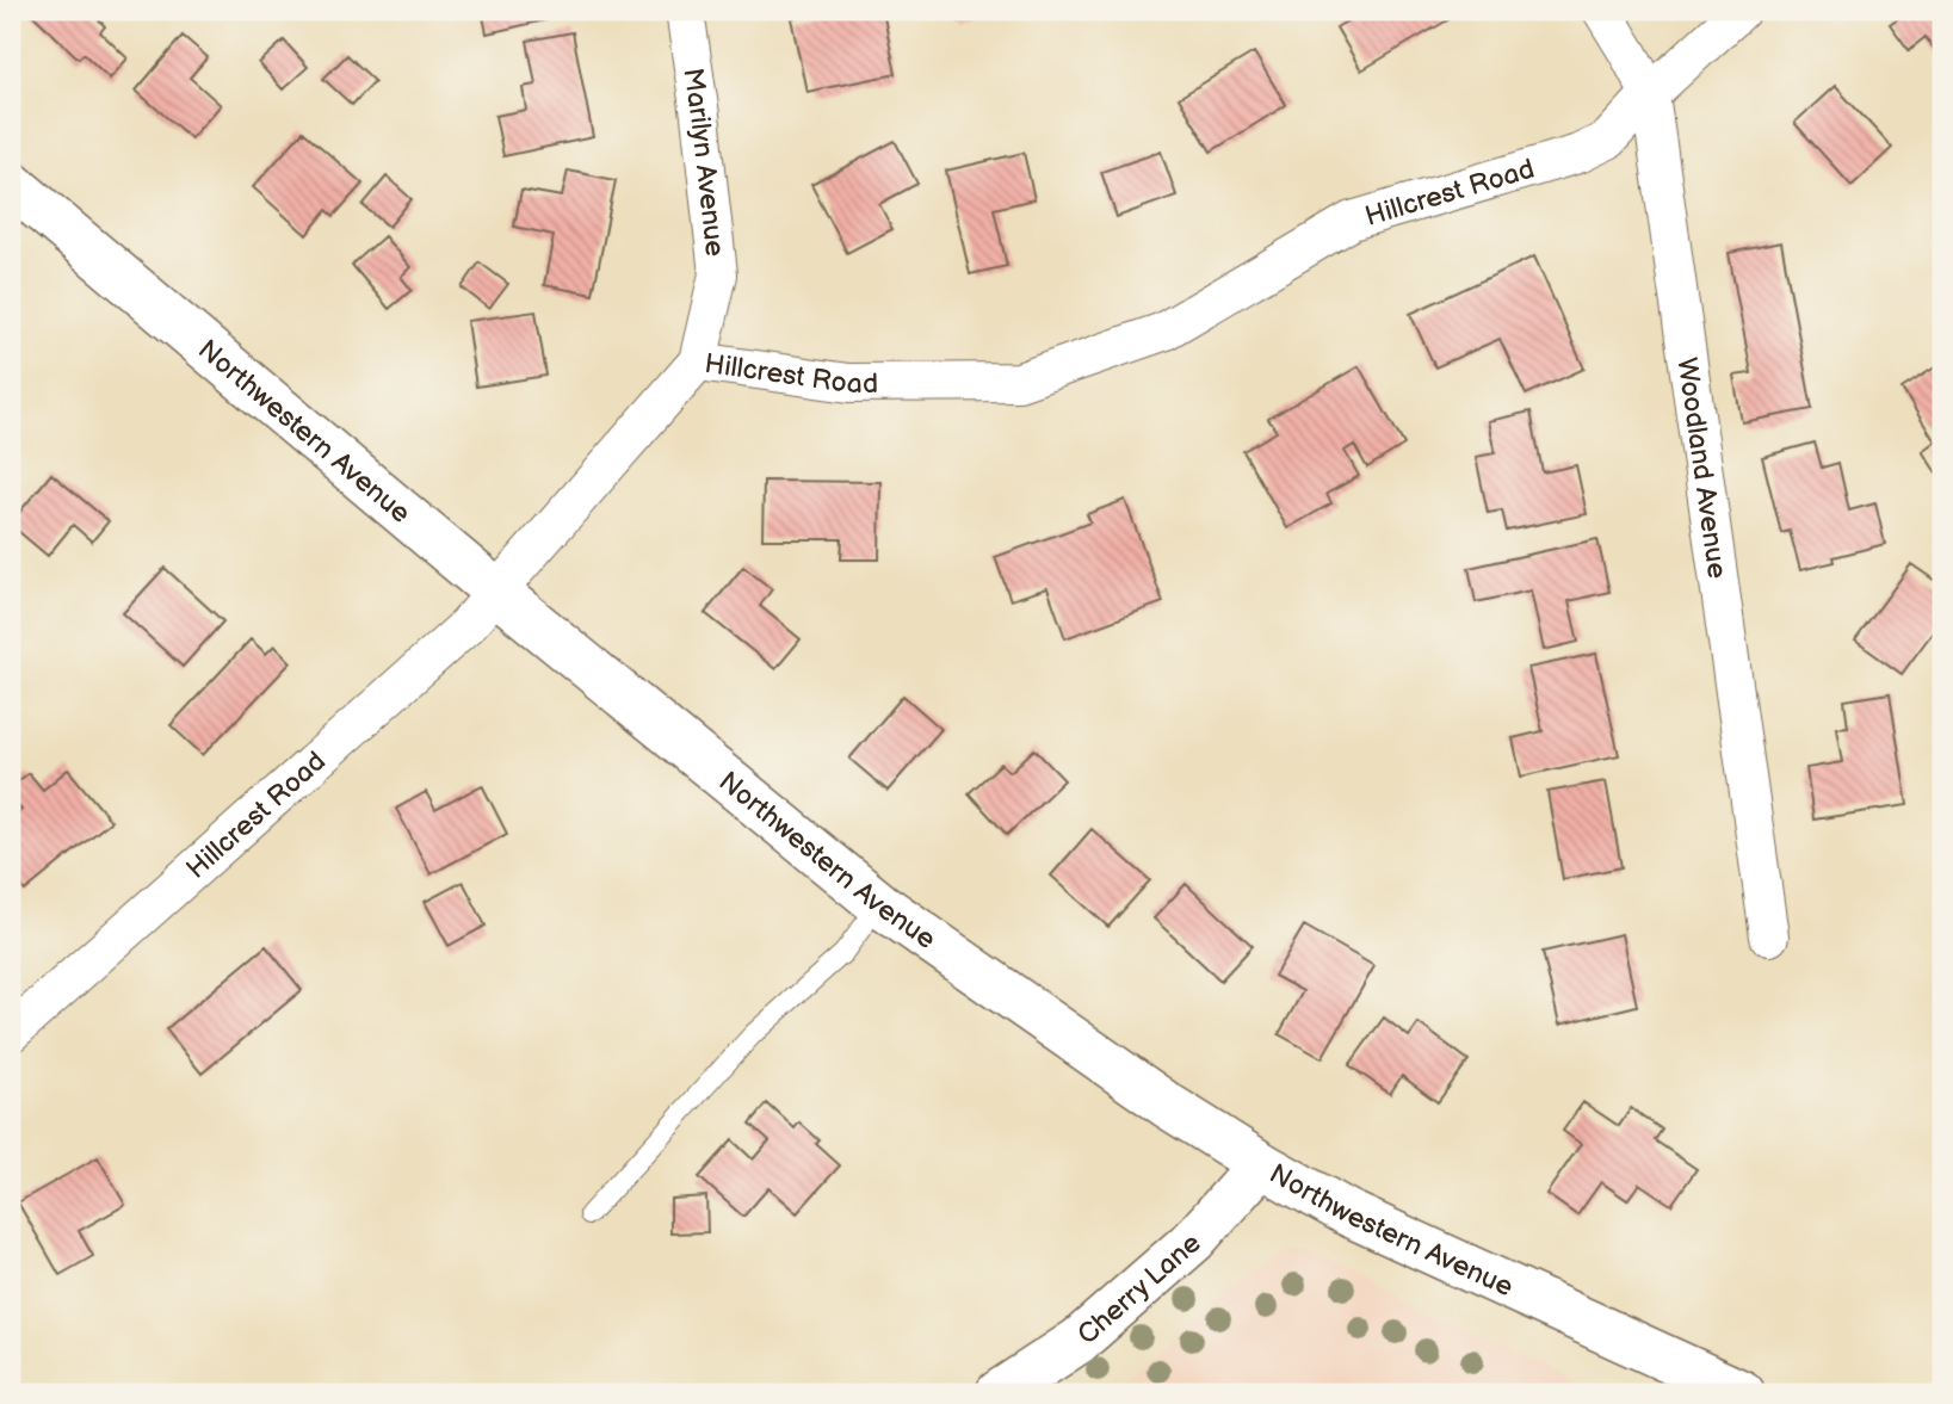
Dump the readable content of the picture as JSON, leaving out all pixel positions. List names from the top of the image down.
{
  "streets": {
    "main road": ["Northwestern Avenue", "Cherry Lane"],
    "street": ["Marilyn Avenue", "Hillcrest Road", "Woodland Avenue"]
  },
  "crossings": [
    ["Marilyn Avenue", "Hillcrest Road"],
    ["Hillcrest Road", "Northwestern Avenue"],
    ["Hillcrest Road", "Woodland Avenue"],
    ["Northwestern Avenue", "Cherry Lane"]
  ]
}
